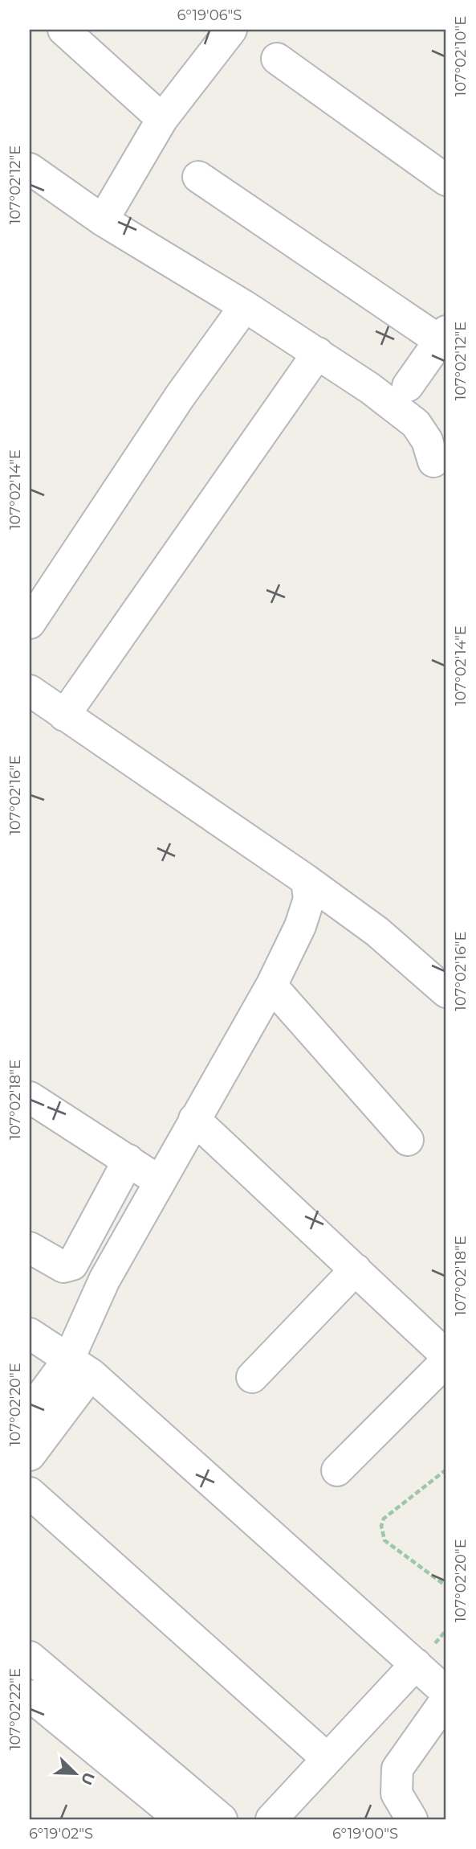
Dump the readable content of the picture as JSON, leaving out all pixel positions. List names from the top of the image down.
{
  "north": "bottom right",
  "coordinates": [
    "6°19'06\"S",
    "107°02'10\"E",
    "107°02'12\"E",
    "107°02'14\"E",
    "107°02'16\"E",
    "107°02'18\"E",
    "107°02'20\"E",
    "107°02'22\"E",
    "6°19'02\"S",
    "6°19'00\"S"
  ]
}
